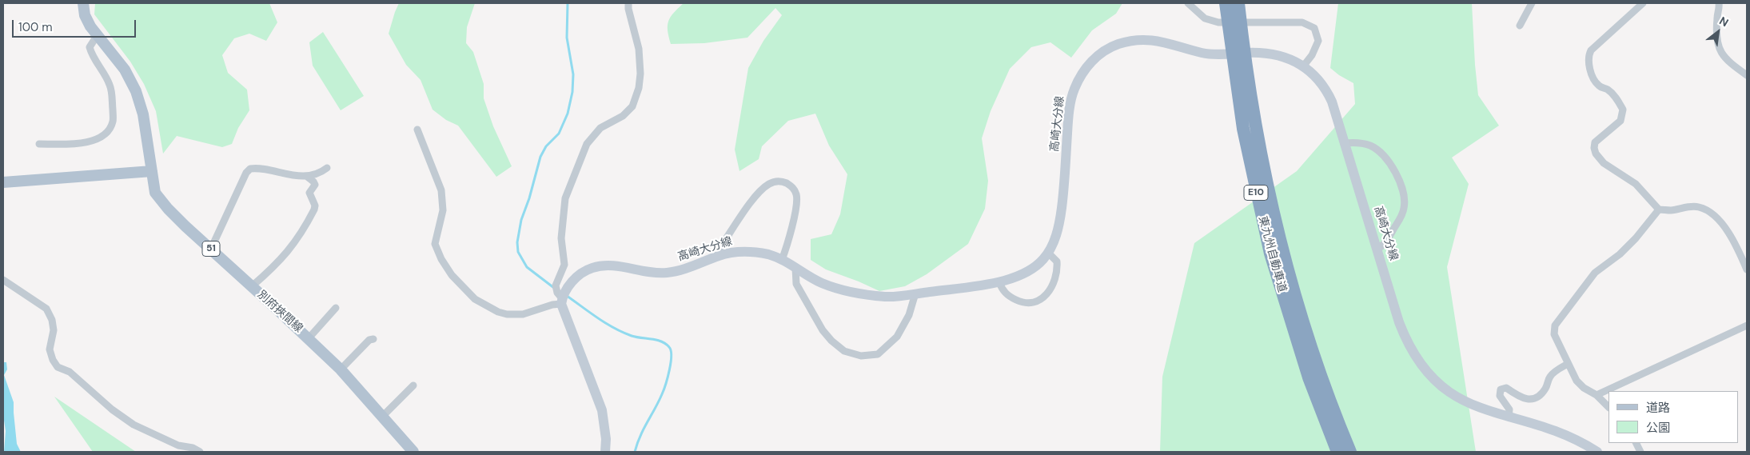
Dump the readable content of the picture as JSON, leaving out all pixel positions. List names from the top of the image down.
{
  "streets": {
    "highway": ["E10", "東九州自動車道"],
    "main road": ["高崎大分線", "51", "別府挾間線"]
  },
  "legend": ["道路", "公園"],
  "scale_bar": "100 m",
  "north": "top right"
}
